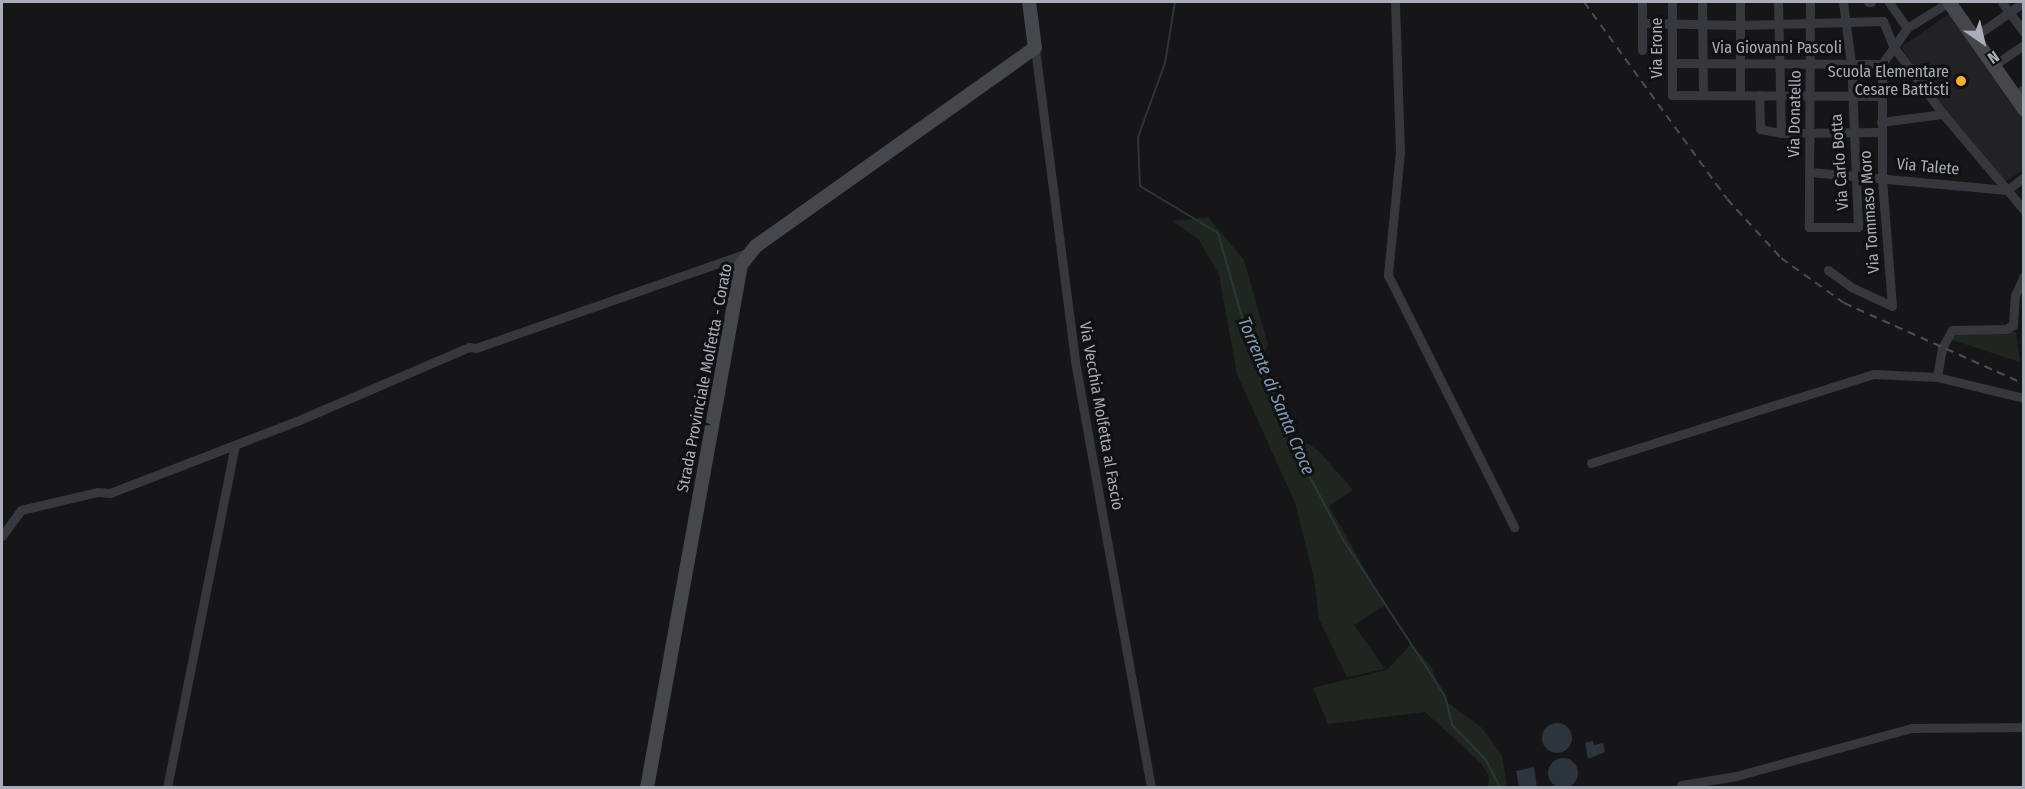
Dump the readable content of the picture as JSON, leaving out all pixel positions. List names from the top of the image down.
{
  "streets": {
    "street": [
      "Via Erone",
      "Via Giovanni Pascoli",
      "Via Donatello",
      "Via Carlo Botta",
      "Via Talete",
      "Via Tommaso Moro",
      "Strada Provinciale Molfetta - Corato",
      "Via Vecchia Molfetta al Fascio"
    ]
  },
  "crossings": [
    ["Via Erone", "Via Giovanni Pascoli"],
    ["Via Giovanni Pascoli", "Via Donatello"],
    ["Via Giovanni Pascoli", "Via Carlo Botta"],
    ["Via Giovanni Pascoli", "Via Tommaso Moro"],
    ["Via Donatello", "Via Carlo Botta"],
    ["Via Donatello", "Via Talete"],
    ["Via Carlo Botta", "Via Talete"],
    ["Via Talete", "Via Tommaso Moro"],
    ["Strada Provinciale Molfetta - Corato", "Via Vecchia Molfetta al Fascio"]
  ],
  "water": ["Torrente di Santa Croce"],
  "places": ["Scuola Elementare Cesare Battisti"],
  "north": "bottom right"
}
